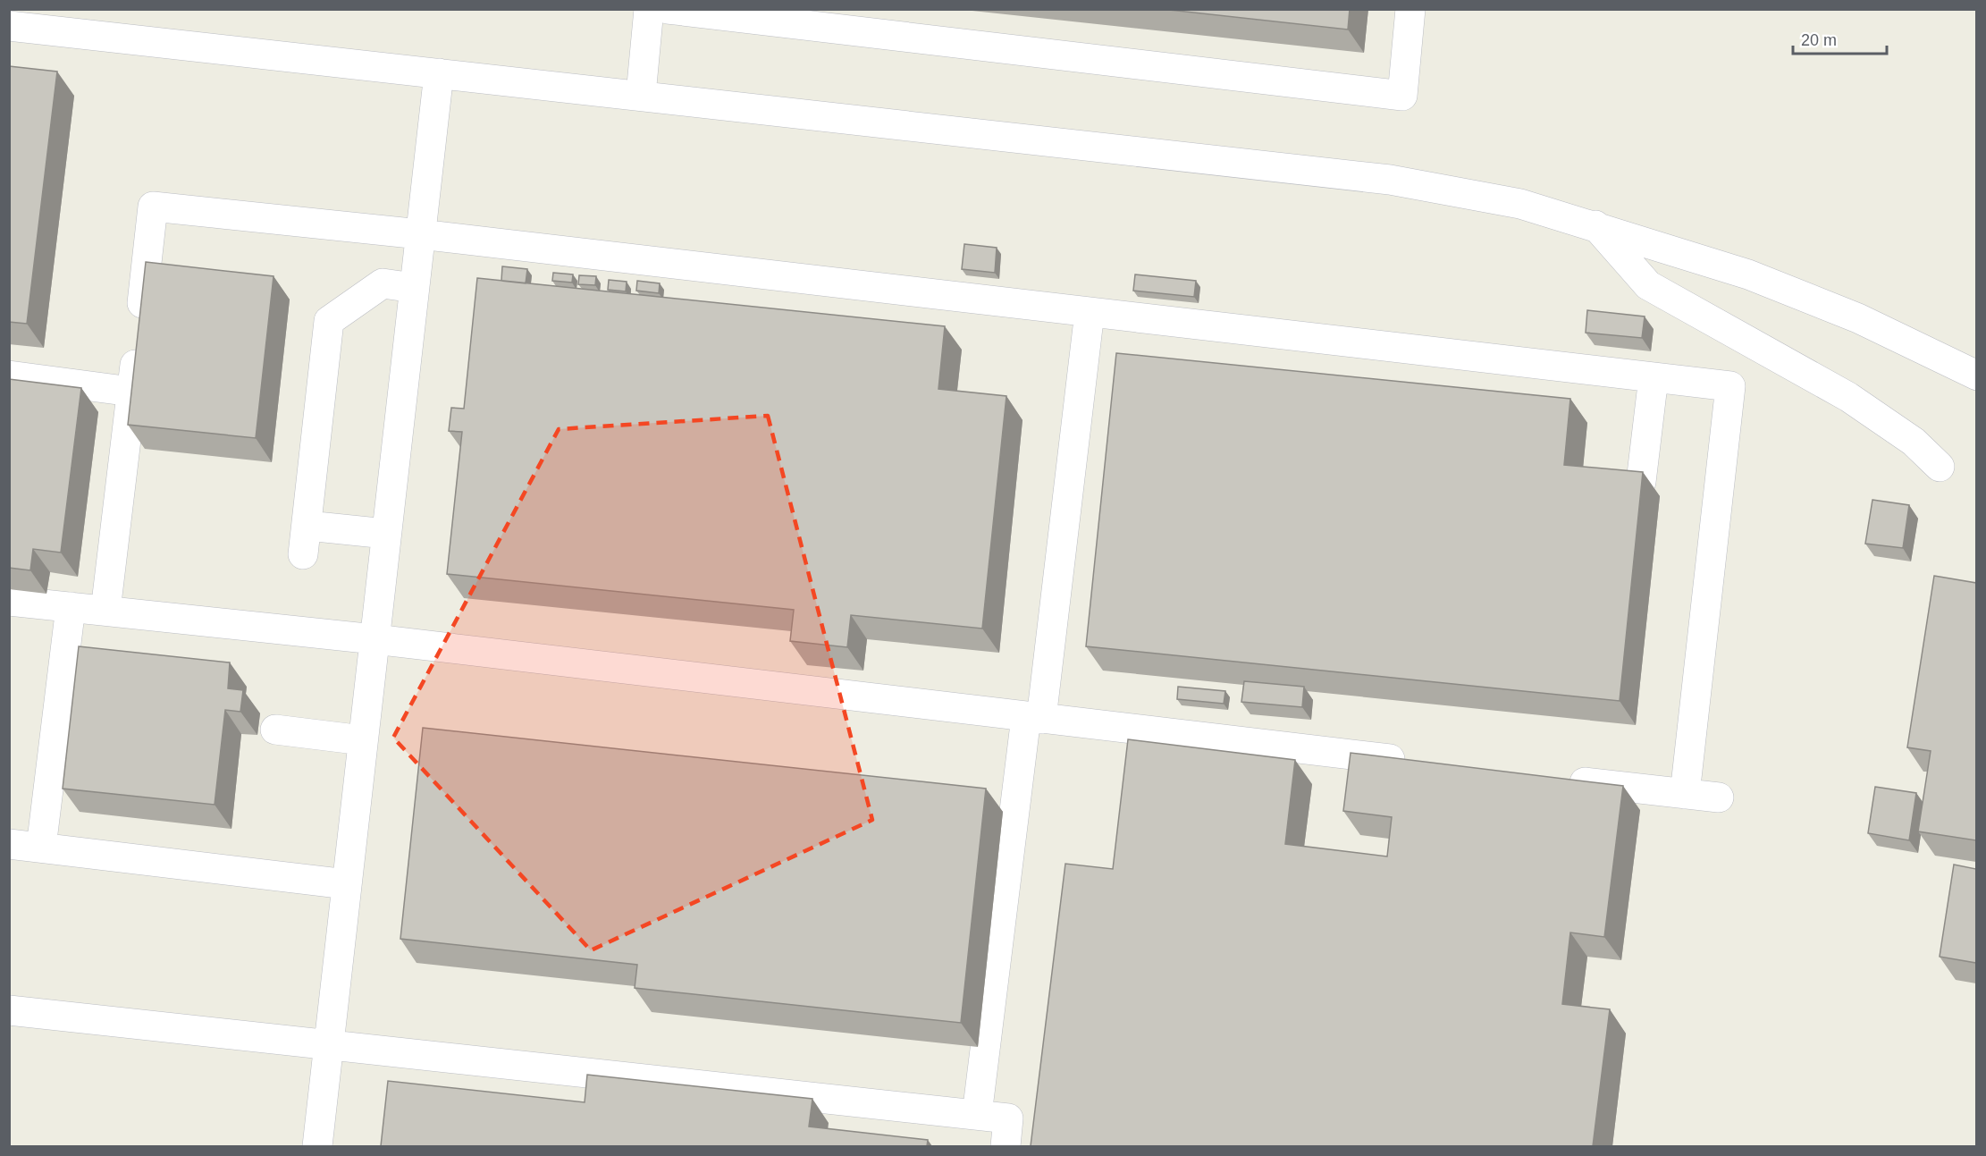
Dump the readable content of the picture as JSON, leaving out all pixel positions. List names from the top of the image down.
{
  "scale_bar": "20 m"
}
